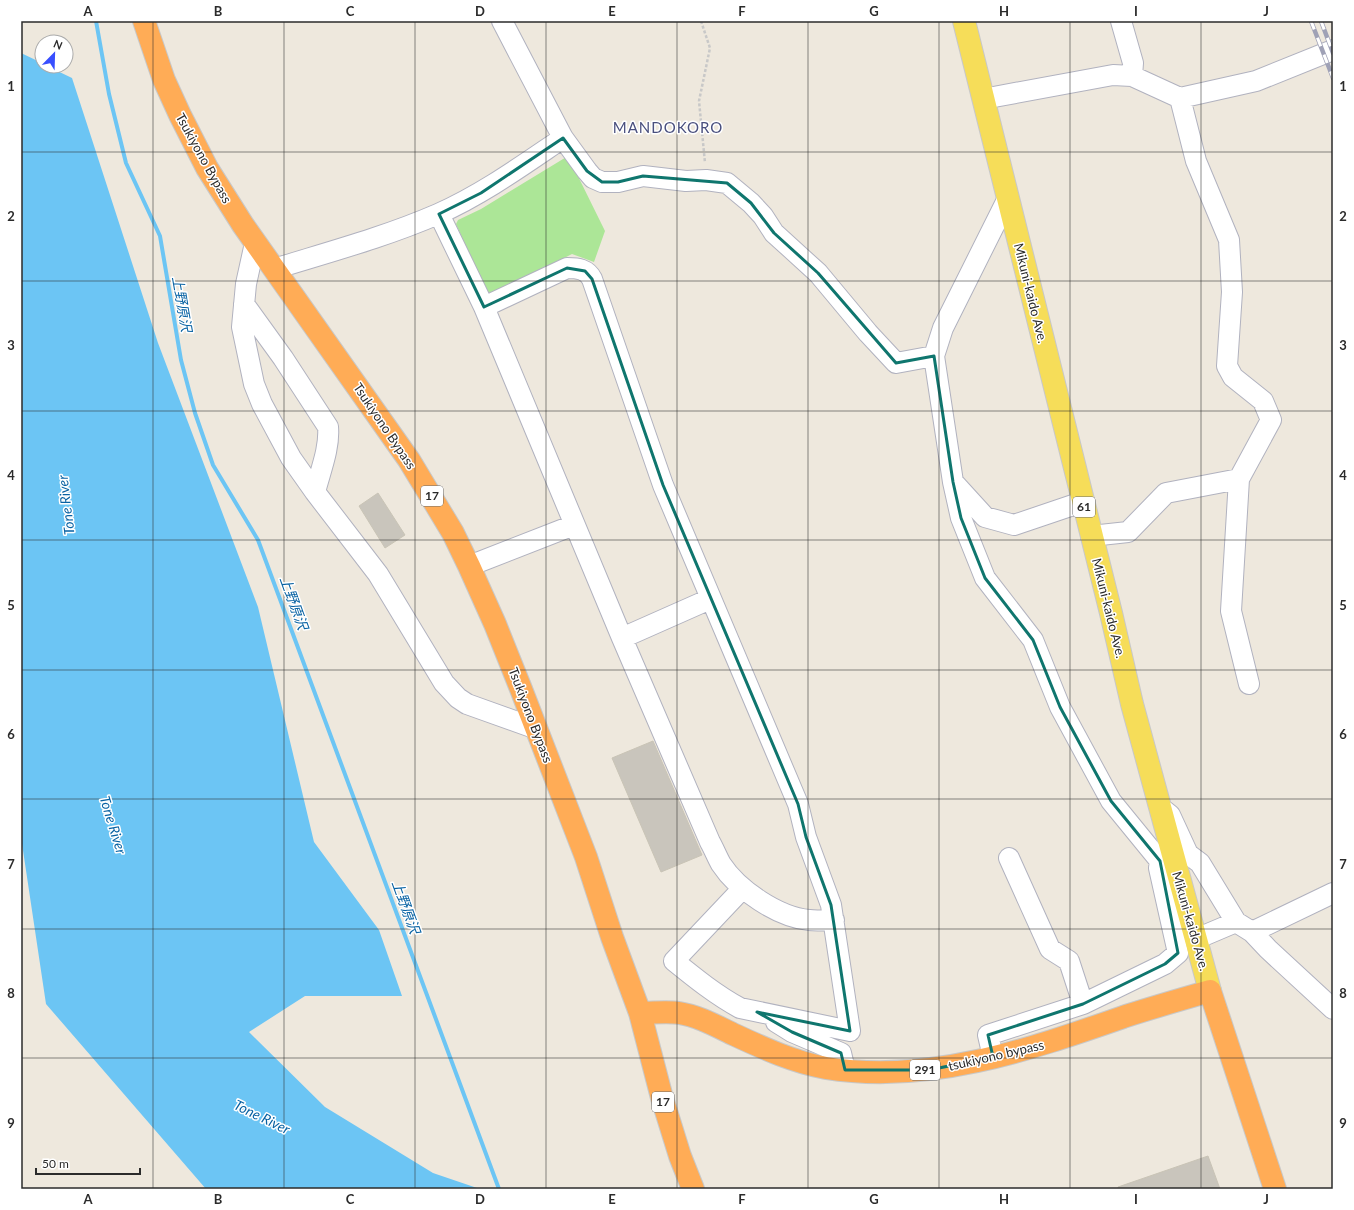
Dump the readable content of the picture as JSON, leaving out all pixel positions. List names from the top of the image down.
{
  "streets": {
    "highway": [
      "Tsukiyono Bypass",
      "Mikuni-kaido Ave.",
      "17",
      "tsukiyono bypass",
      "291"
    ],
    "main road": ["61"]
  },
  "crossings": [
    ["Tsukiyono Bypass", "17"],
    ["Tsukiyono Bypass", "tsukiyono bypass"],
    ["Mikuni-kaido Ave.", "tsukiyono bypass"],
    ["17", "tsukiyono bypass"]
  ],
  "districts": ["MANDOKORO"],
  "water": ["上野原沢", "Tone River"],
  "scale_bar": "50 m",
  "north": "top right",
  "grid": {
    "columns": [
      "A",
      "B",
      "C",
      "D",
      "E",
      "F",
      "G",
      "H",
      "I",
      "J"
    ],
    "rows": [
      "1",
      "2",
      "3",
      "4",
      "5",
      "6",
      "7",
      "8",
      "9"
    ]
  }
}
